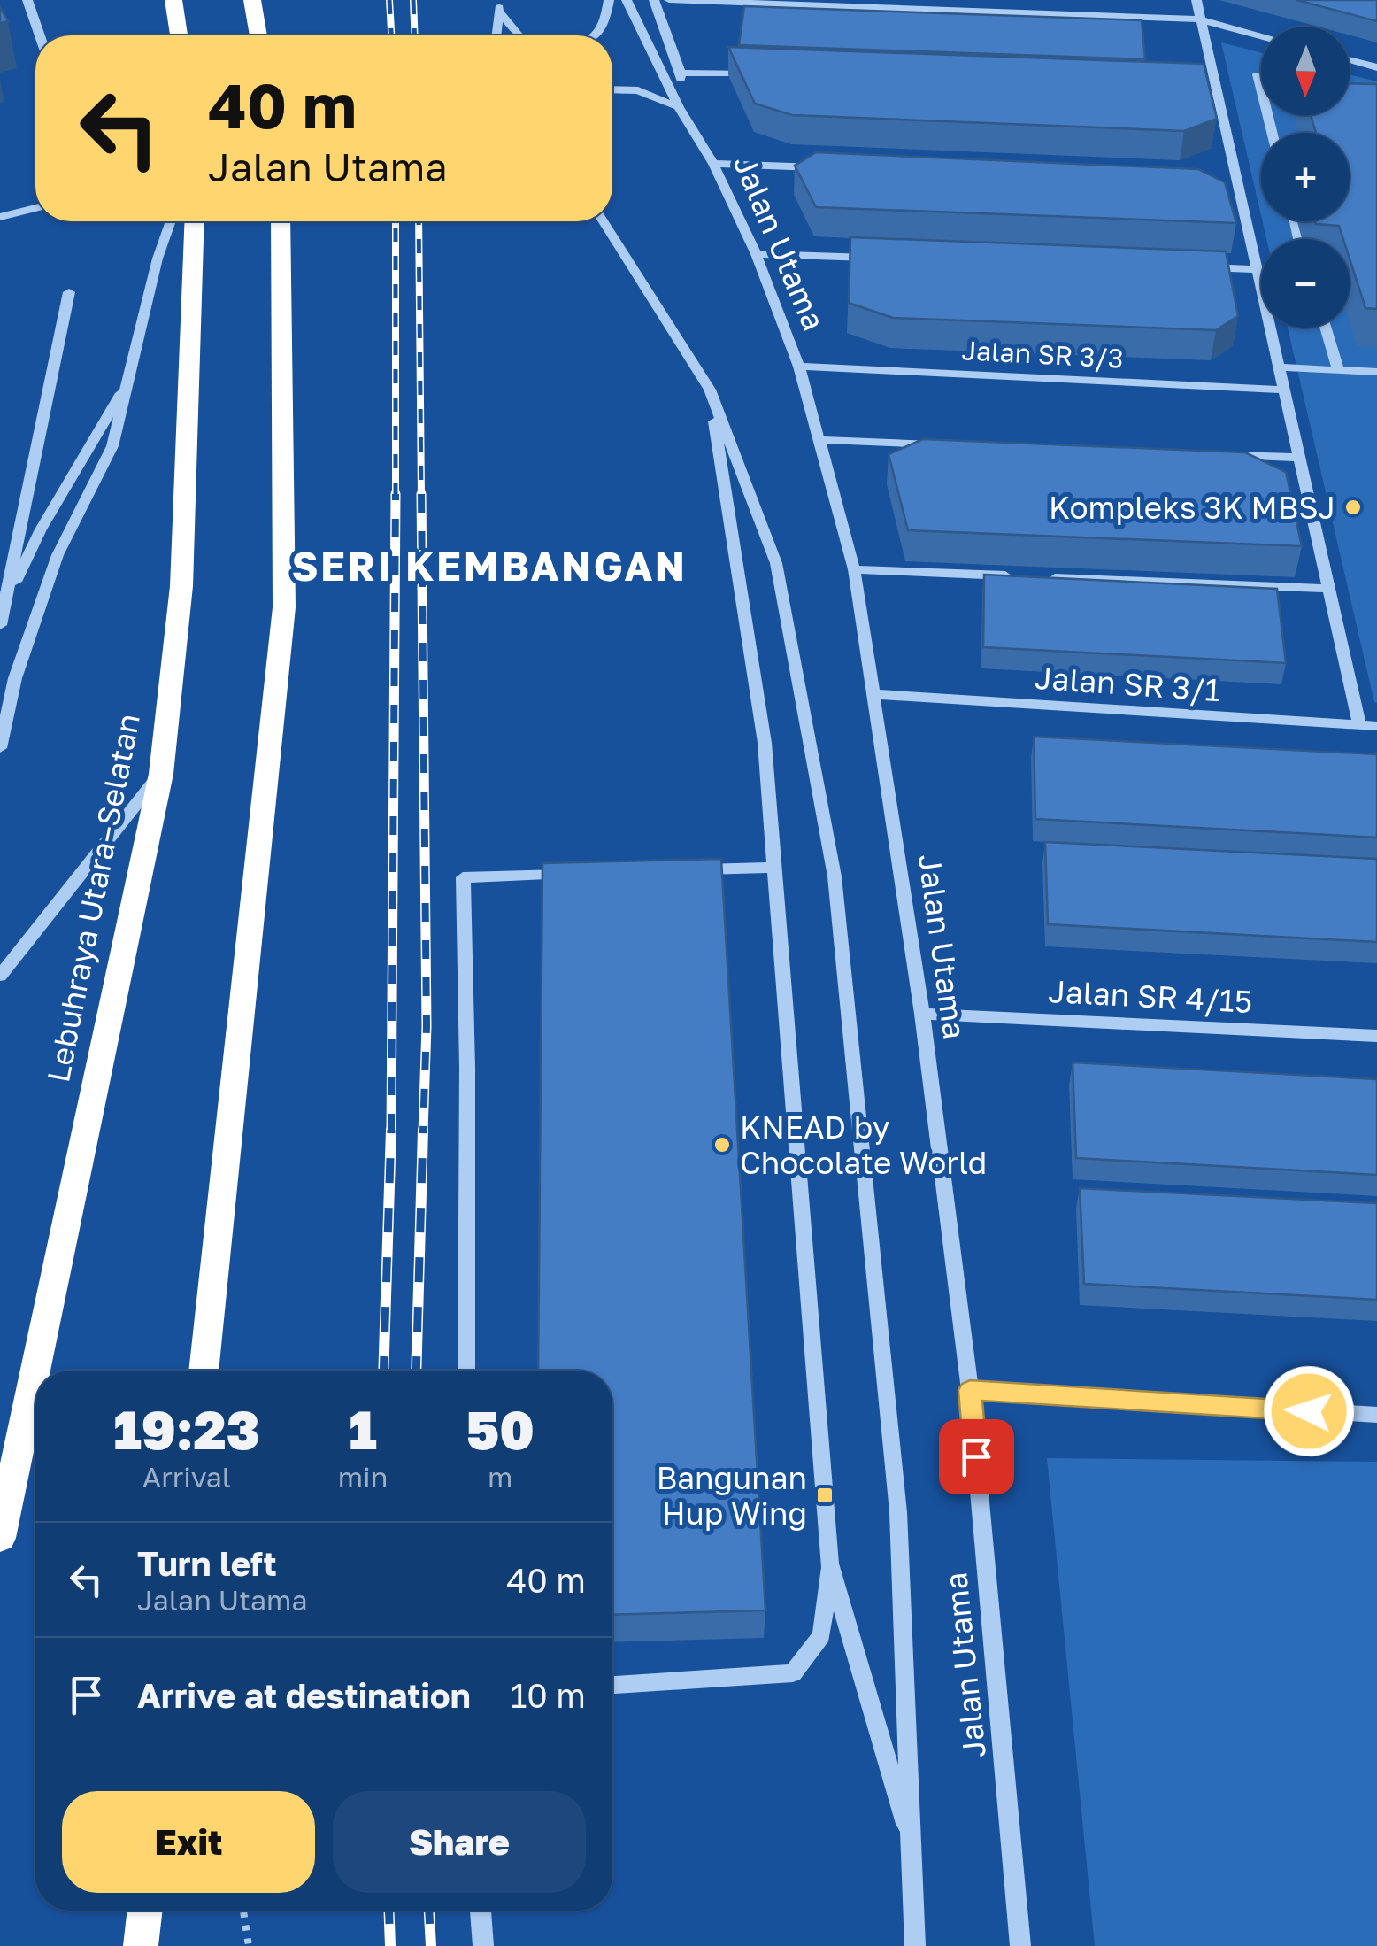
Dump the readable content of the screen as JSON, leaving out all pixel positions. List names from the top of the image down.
{
  "streets": {
    "highway": ["Lebuhraya Utara–Selatan"],
    "street": [
      "Jalan Utama",
      "Jalan SR 3/3",
      "Jalan SR 3/1",
      "Jalan SR 4/15"
    ]
  },
  "crossings": [
    ["Jalan Utama", "Jalan SR 3/3"],
    ["Jalan Utama", "Jalan SR 3/1"],
    ["Jalan Utama", "Jalan SR 4/15"]
  ],
  "districts": ["SERI KEMBANGAN"],
  "places": {
    "other": ["Kompleks 3K MBSJ", "KNEAD by Chocolate World"],
    "transit": ["Bangunan Hup Wing"]
  },
  "north": "bottom",
  "page": {
    "map_buttons": ["+", "−"],
    "turn": ["40 m", "Jalan Utama"],
    "eta": [
      "19:23",
      "Arrival",
      "1",
      "min",
      "50",
      "m"
    ],
    "list": [
      {
        "name": "Turn left",
        "note": "Jalan Utama",
        "value": "40 m"
      },
      {
        "name": "Arrive at destination",
        "value": "10 m"
      }
    ],
    "buttons": ["Exit", "Share"]
  }
}
